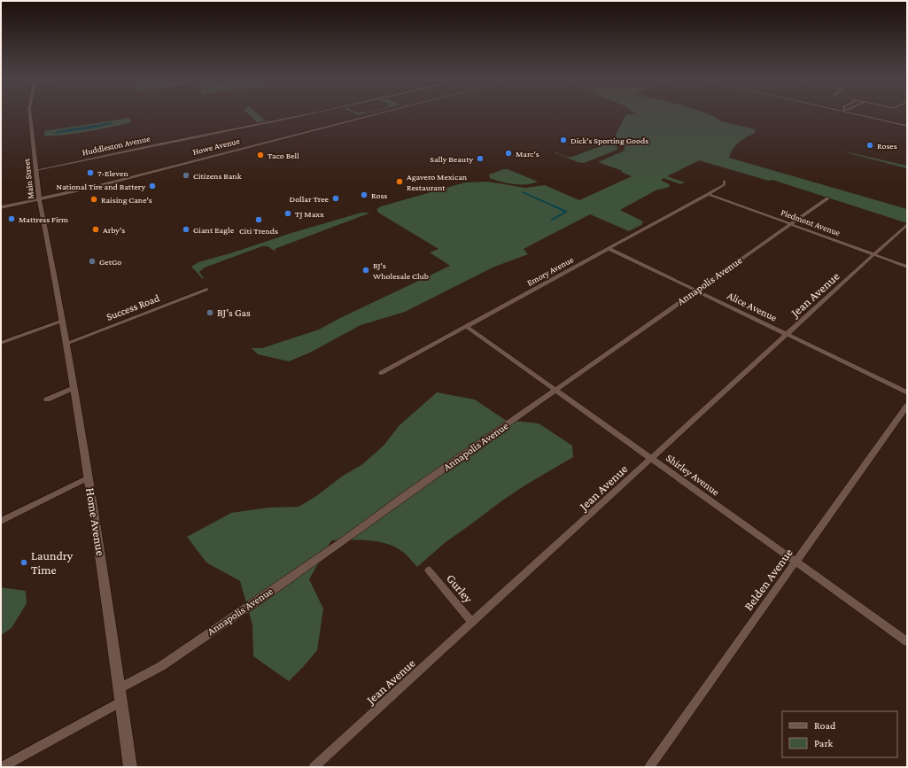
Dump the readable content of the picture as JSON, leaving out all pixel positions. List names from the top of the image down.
{
  "streets": {
    "street": [
      "Huddleston Avenue",
      "Howe Avenue",
      "Main Street",
      "Piedmont Avenue",
      "Emory Avenue",
      "Annapolis Avenue",
      "Jean Avenue",
      "Alice Avenue",
      "Success Road",
      "Shirley Avenue",
      "Home Avenue",
      "Belden Avenue",
      "Gurley"
    ]
  },
  "crossings": [
    ["Huddleston Avenue", "Main Street"],
    ["Howe Avenue", "Main Street"],
    ["Main Street", "Home Avenue"],
    ["Piedmont Avenue", "Emory Avenue"],
    ["Piedmont Avenue", "Annapolis Avenue"],
    ["Piedmont Avenue", "Jean Avenue"],
    ["Emory Avenue", "Alice Avenue"],
    ["Emory Avenue", "Shirley Avenue"],
    ["Annapolis Avenue", "Alice Avenue"],
    ["Annapolis Avenue", "Shirley Avenue"],
    ["Annapolis Avenue", "Home Avenue"],
    ["Jean Avenue", "Alice Avenue"],
    ["Jean Avenue", "Shirley Avenue"],
    ["Jean Avenue", "Gurley"],
    ["Success Road", "Home Avenue"],
    ["Shirley Avenue", "Belden Avenue"]
  ],
  "places": [
    "Dick's Sporting Goods",
    "Roses",
    "Marc's",
    "Taco Bell",
    "Sally Beauty",
    "7-Eleven",
    "Citizens Bank",
    "Agavero Mexican Restaurant",
    "National Tire and Battery",
    "Ross",
    "Dollar Tree",
    "Raising Cane's",
    "TJ Maxx",
    "Mattress Firm",
    "Citi Trends",
    "Arby's",
    "Giant Eagle",
    "GetGo",
    "BJ's Wholesale Club",
    "BJ’s Gas",
    "Laundry Time"
  ],
  "legend": ["Road", "Park"]
}
